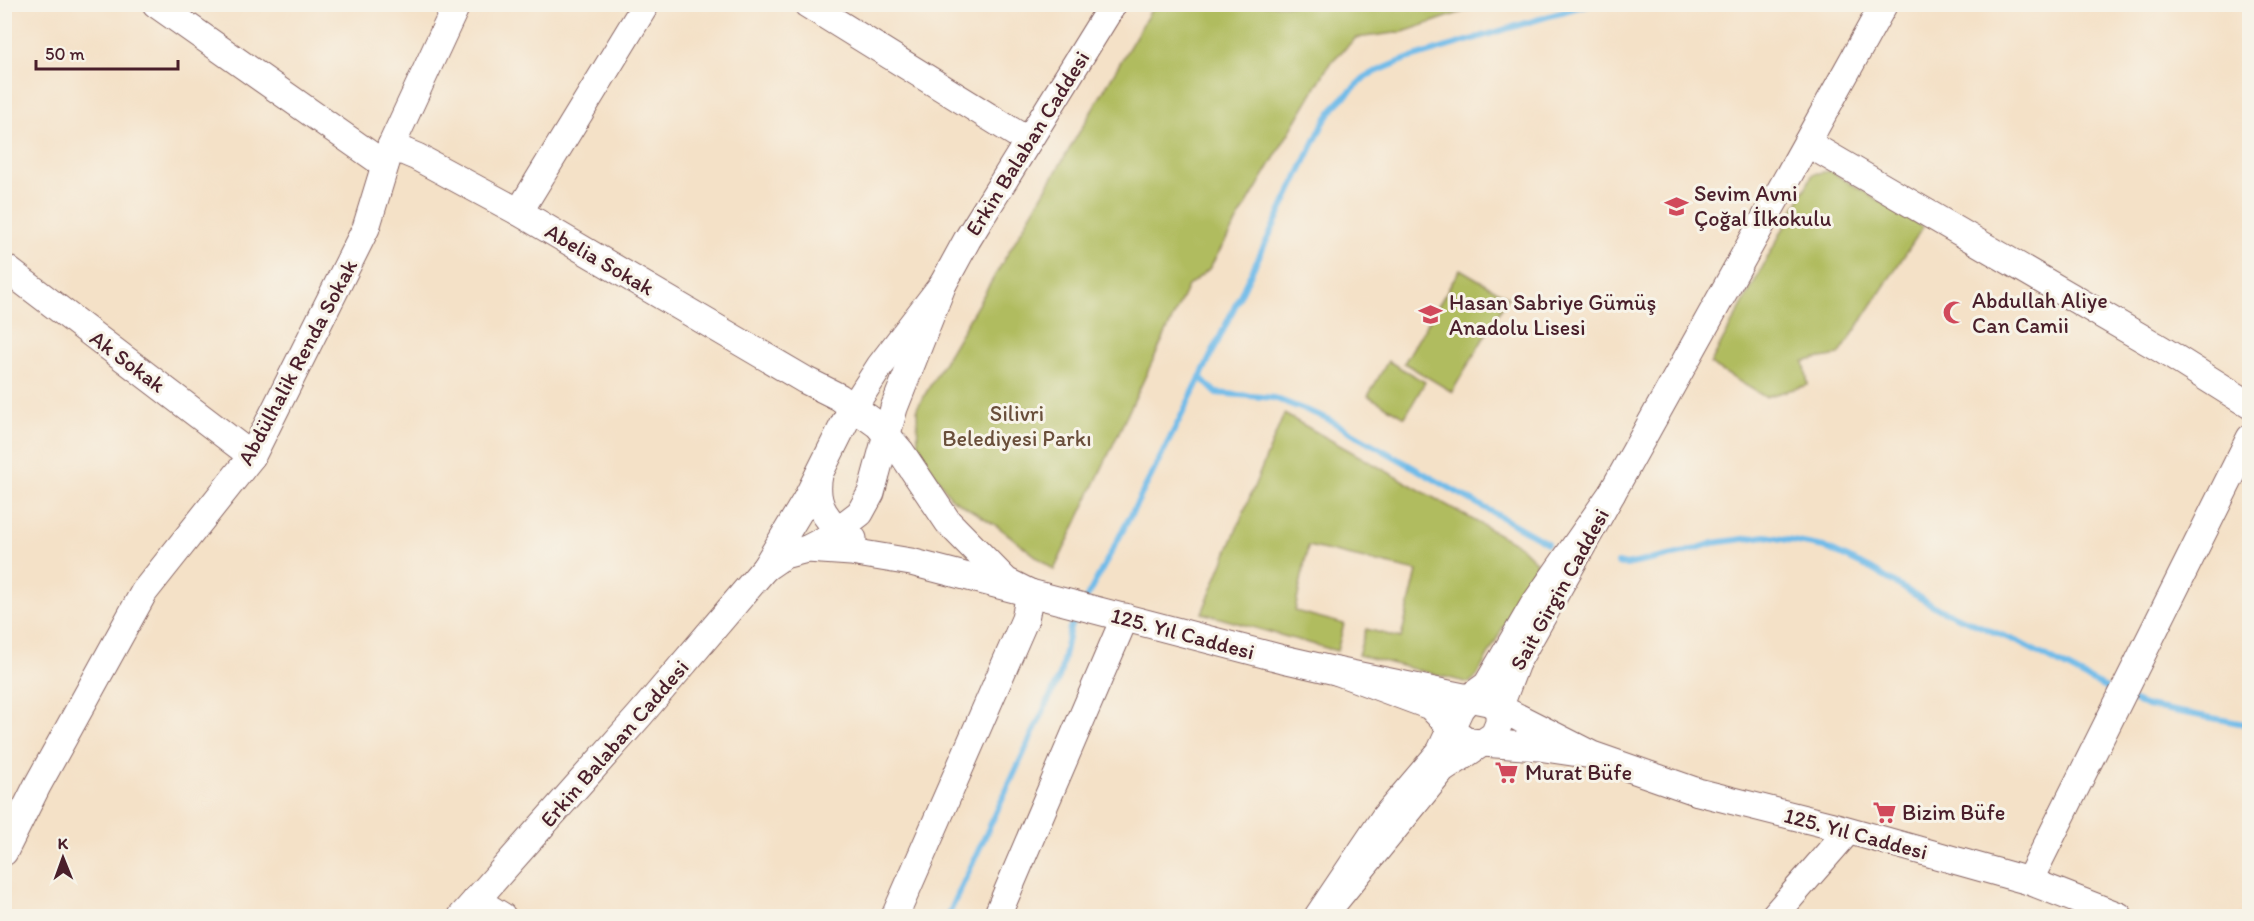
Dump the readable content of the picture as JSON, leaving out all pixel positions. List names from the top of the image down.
{
  "streets": {
    "street": [
      "Erkin Balaban Caddesi",
      "Abelia Sokak",
      "Ak Sokak",
      "Abdülhalik Renda Sokak",
      "Sait Girgin Caddesi",
      "125. Yıl Caddesi"
    ]
  },
  "crossings": [
    ["Abelia Sokak", "Abdülhalik Renda Sokak"],
    ["Ak Sokak", "Abdülhalik Renda Sokak"],
    ["Sait Girgin Caddesi", "125. Yıl Caddesi"]
  ],
  "parks": ["Silivri Belediyesi Parkı"],
  "places": {
    "school or university": ["Sevim Avni Çoğal İlkokulu", "Hasan Sabriye Gümüş Anadolu Lisesi"],
    "mosque": ["Abdullah Aliye Can Camii"],
    "supermarket": ["Murat Büfe", "Bizim Büfe"]
  },
  "scale_bar": "50 m",
  "north": "top"
}
